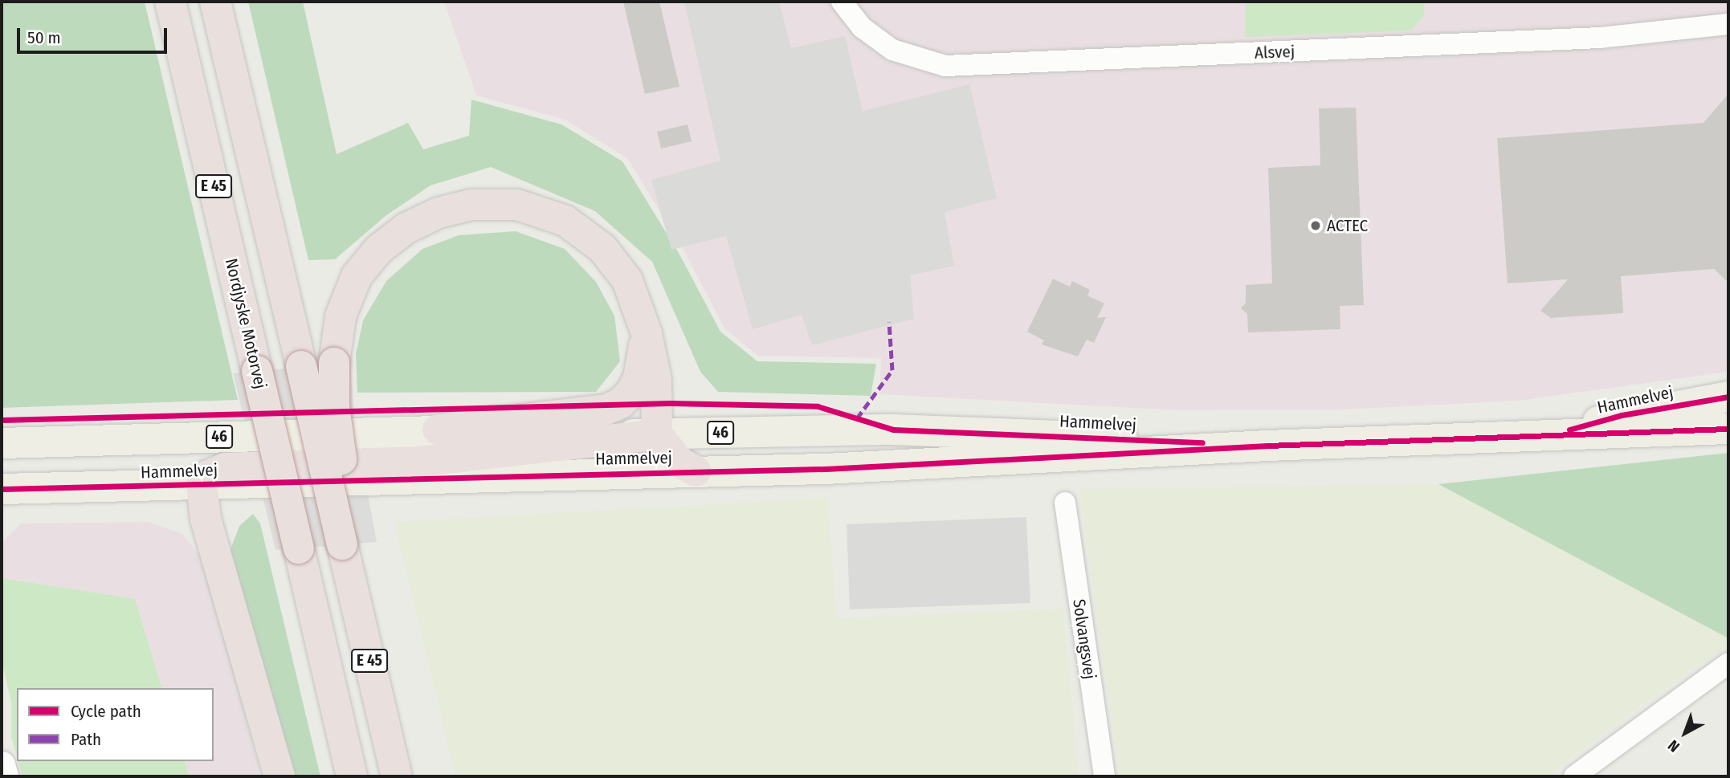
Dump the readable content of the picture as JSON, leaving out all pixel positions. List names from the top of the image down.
{
  "streets": {
    "highway": ["E 45", "Nordjyske Motorvej"],
    "main road": ["Hammelvej", "46"],
    "street": ["Alsvej", "Solvangsvej"]
  },
  "places": ["ACTEC"],
  "legend": ["Cycle path", "Path"],
  "scale_bar": "50 m",
  "north": "bottom left"
}
